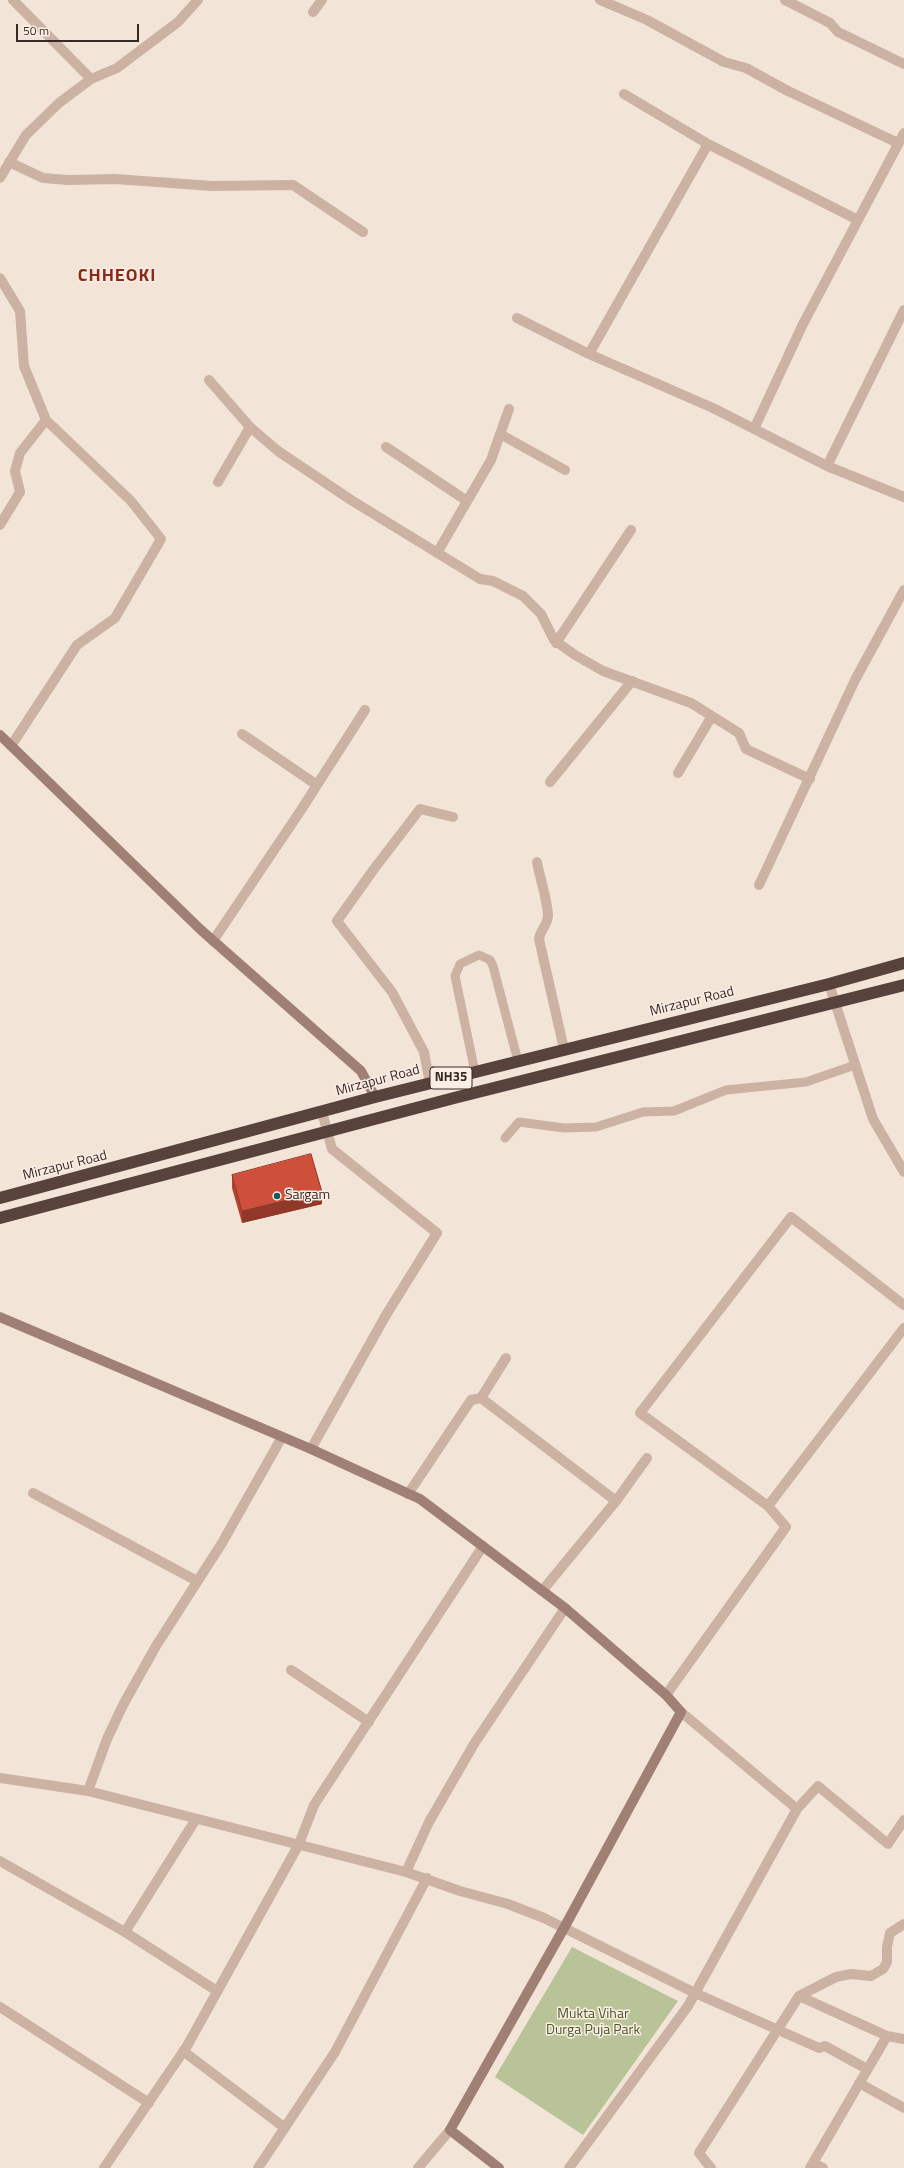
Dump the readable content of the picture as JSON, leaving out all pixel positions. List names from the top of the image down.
{
  "streets": {
    "highway": ["Mirzapur Road", "NH35"]
  },
  "districts": ["CHHEOKI"],
  "parks": ["Mukta Vihar Durga Puja Park"],
  "places": ["Sargam"],
  "scale_bar": "50 m"
}
